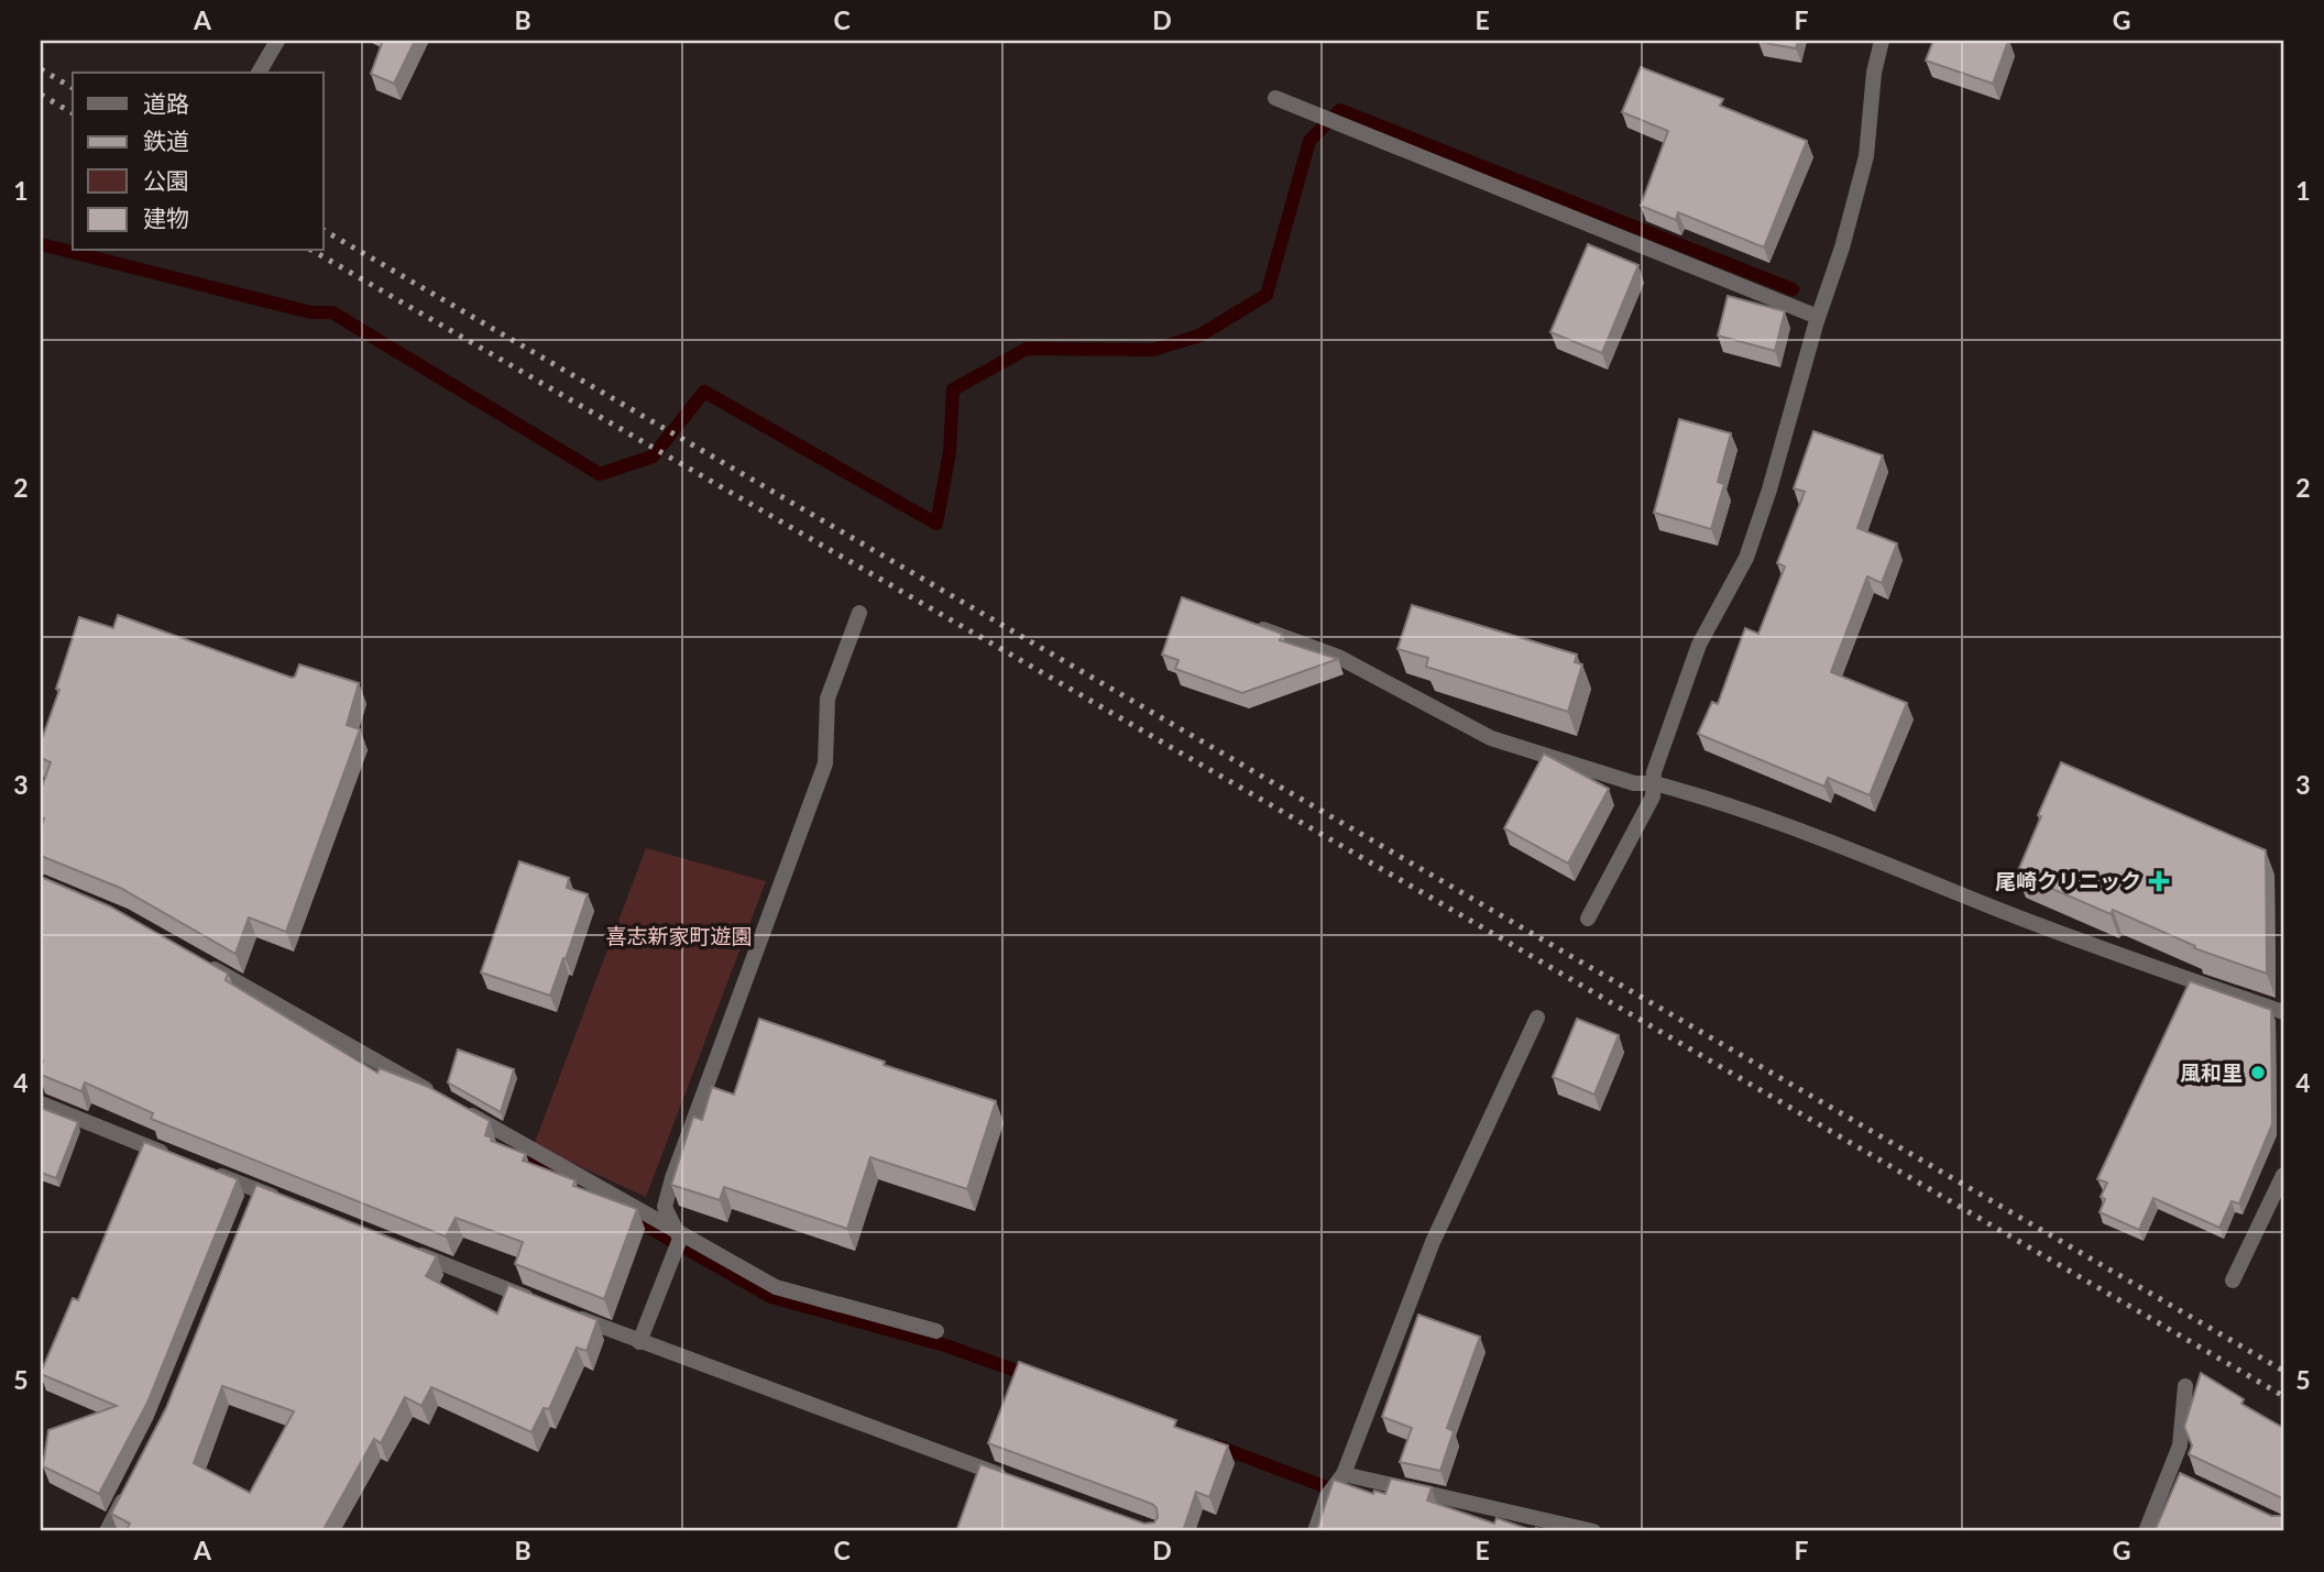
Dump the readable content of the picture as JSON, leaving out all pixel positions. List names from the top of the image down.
{
  "parks": ["喜志新家町遊園"],
  "places": {
    "health": ["尾崎クリニック"],
    "other": ["風和里"]
  },
  "legend": [
    "道路",
    "鉄道",
    "公園",
    "建物"
  ],
  "grid": {
    "columns": [
      "A",
      "B",
      "C",
      "D",
      "E",
      "F",
      "G"
    ],
    "rows": [
      "1",
      "2",
      "3",
      "4",
      "5"
    ]
  }
}
